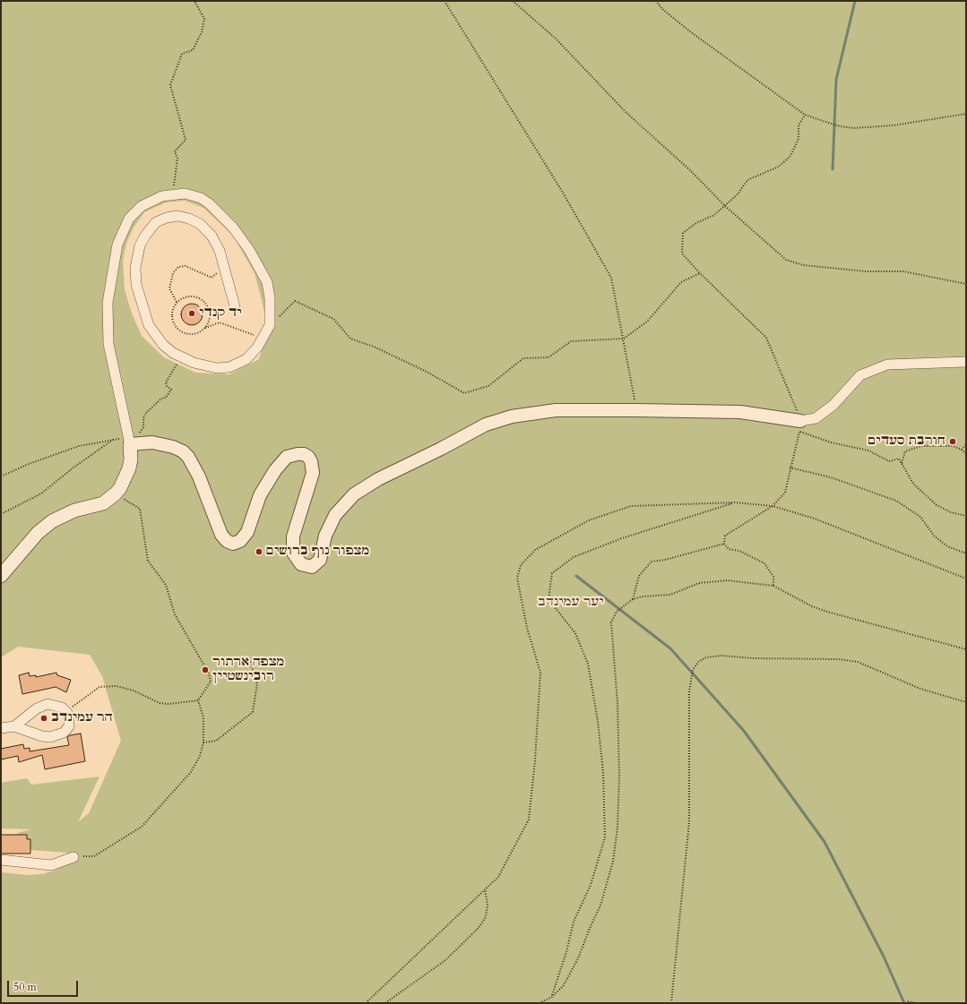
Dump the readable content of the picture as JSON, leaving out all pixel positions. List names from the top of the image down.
{
  "parks": ["יער עמינדב"],
  "places": [
    "יד קנדי",
    "חורבת סעדים",
    "מצפור נוף ברושים",
    "מצפה ארתור רובינשטיין",
    "הר עמינדב"
  ],
  "scale_bar": "50 m"
}
